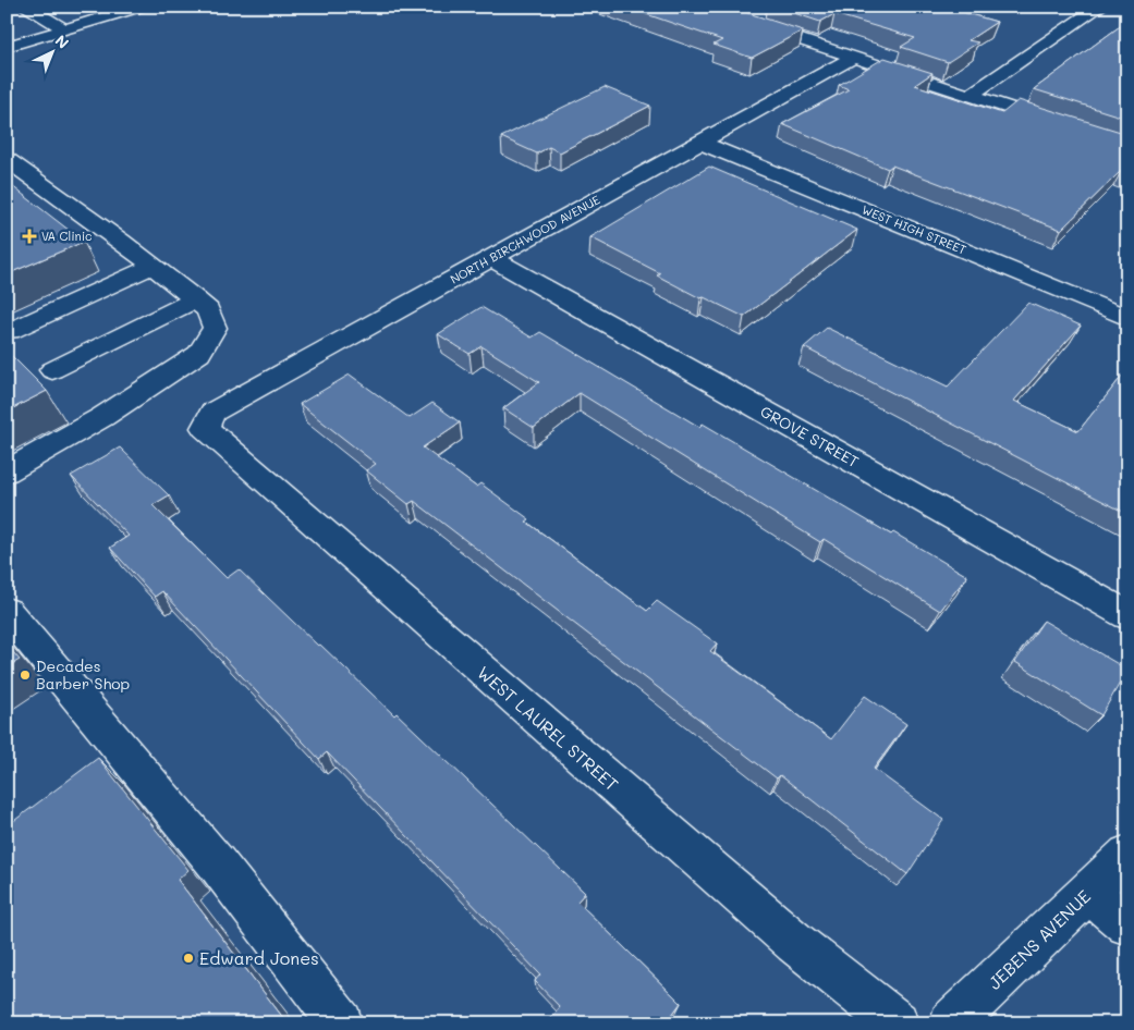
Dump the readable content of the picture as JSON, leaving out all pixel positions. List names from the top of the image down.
{
  "streets": {
    "street": [
      "WEST HIGH STREET",
      "NORTH BIRCHWOOD AVENUE",
      "GROVE STREET",
      "WEST LAUREL STREET",
      "JEBENS AVENUE"
    ]
  },
  "crossings": [
    ["WEST HIGH STREET", "NORTH BIRCHWOOD AVENUE"],
    ["NORTH BIRCHWOOD AVENUE", "GROVE STREET"],
    ["NORTH BIRCHWOOD AVENUE", "WEST LAUREL STREET"]
  ],
  "places": {
    "health": ["VA Clinic"],
    "other": ["Decades Barber Shop", "Edward Jones"]
  },
  "north": "top right"
}
